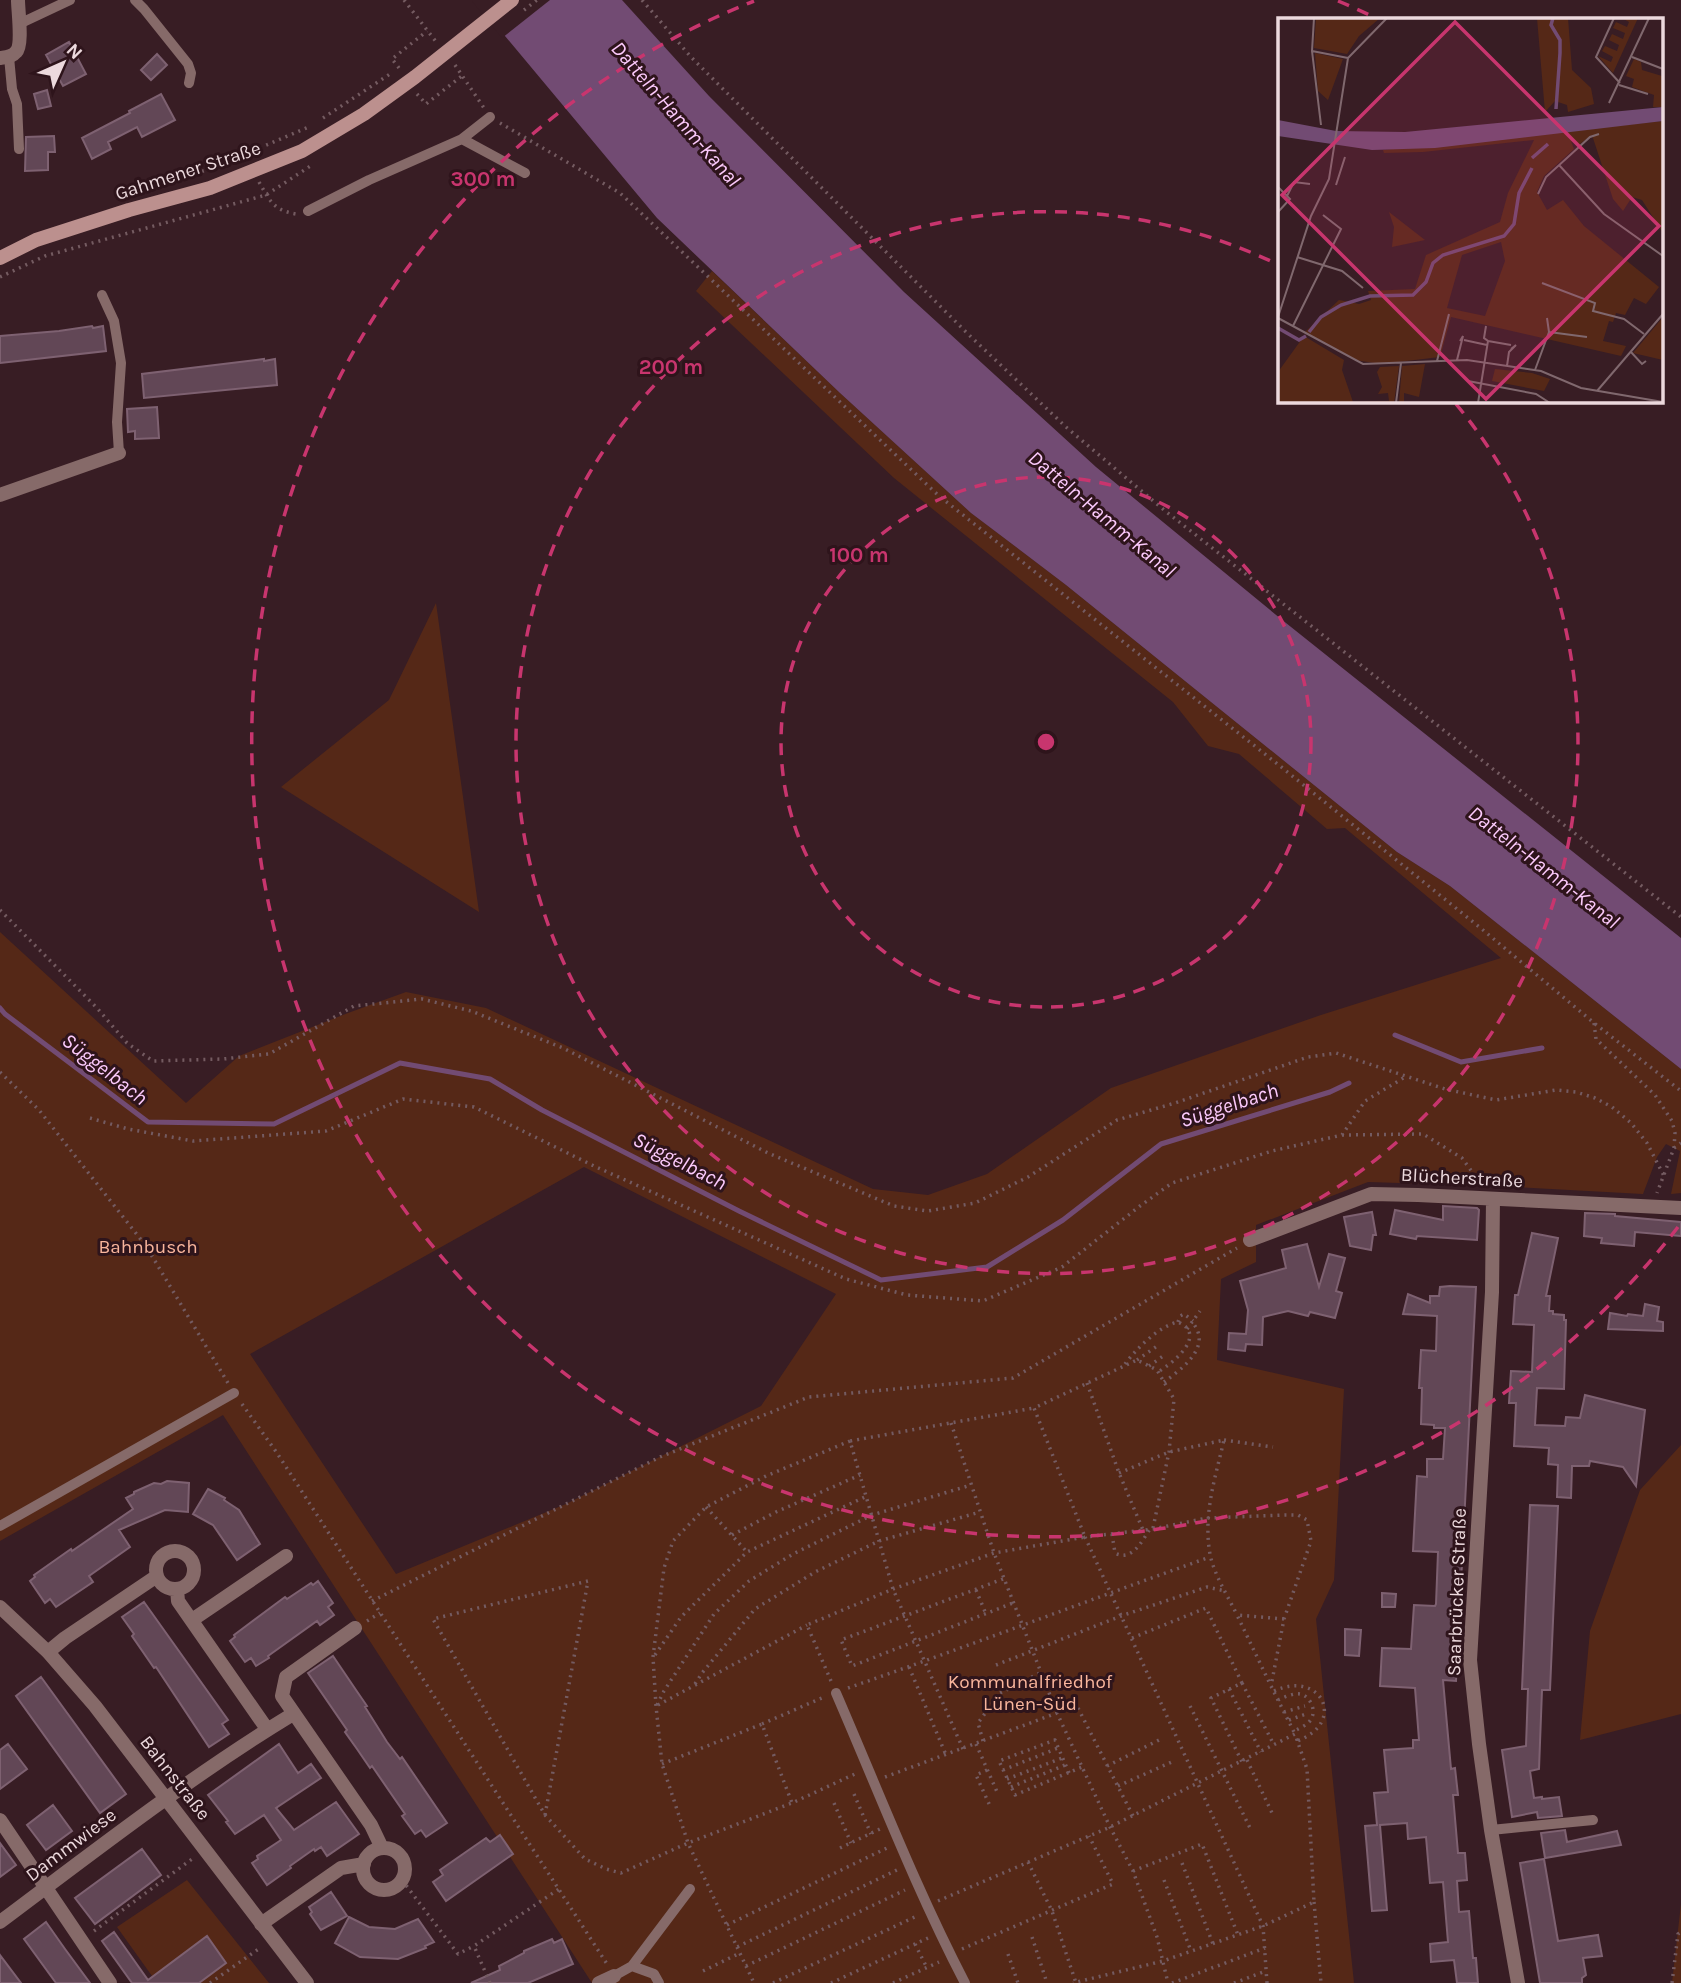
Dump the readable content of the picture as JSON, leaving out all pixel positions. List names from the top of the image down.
{
  "streets": {
    "main road": ["Gahmener Straße"],
    "street": [
      "Blücherstraße",
      "Saarbrücker Straße",
      "Bahnstraße",
      "Dammwiese"
    ]
  },
  "crossings": [
    ["Blücherstraße", "Saarbrücker Straße"],
    ["Bahnstraße", "Dammwiese"]
  ],
  "water": ["Datteln-Hamm-Kanal", "Süggelbach"],
  "parks": ["Bahnbusch", "Kommunalfriedhof Lünen-Süd"],
  "north": "top right",
  "rings": ["300 m", "200 m", "100 m"]
}
